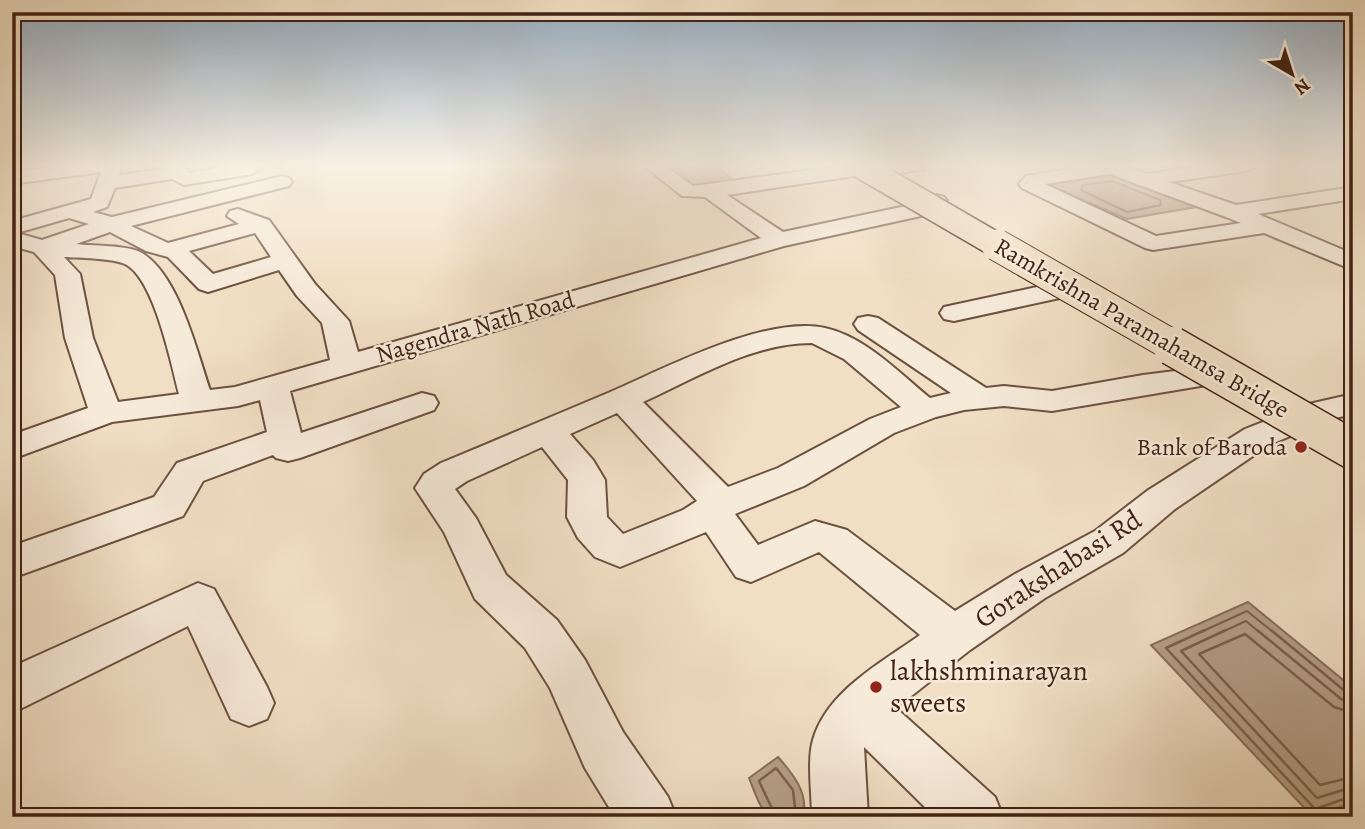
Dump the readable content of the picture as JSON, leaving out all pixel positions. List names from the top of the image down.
{
  "streets": {
    "main road": ["Ramkrishna Paramahamsa Bridge"],
    "street": ["Nagendra Nath Road", "Gorakshabasi Rd"]
  },
  "places": ["Bank of Baroda", "lakhshminarayan sweets"],
  "north": "bottom right"
}
